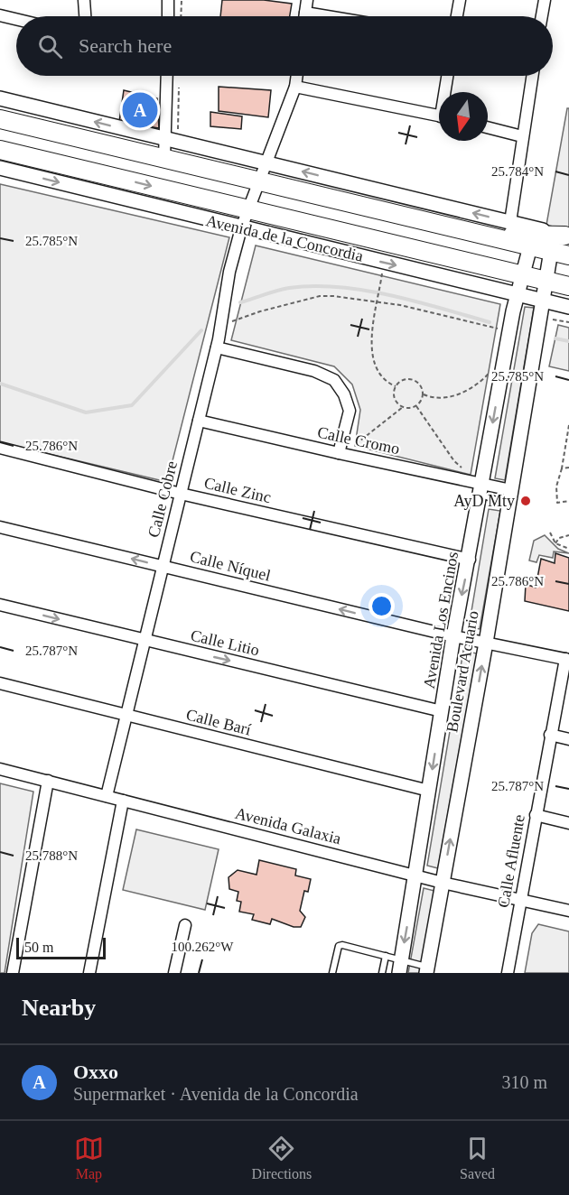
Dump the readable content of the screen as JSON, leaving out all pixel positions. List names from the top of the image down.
{
  "streets": {
    "main road": ["Avenida de la Concordia"],
    "street": [
      "Calle Cromo",
      "Calle Zinc",
      "Calle Cobre",
      "Calle Níquel",
      "Avenida Los Encinos",
      "Calle Litio",
      "Boulevard Acuario",
      "Calle Barí",
      "Avenida Galaxia",
      "Calle Afluente"
    ]
  },
  "crossings": [
    ["Avenida de la Concordia", "Calle Cobre"],
    ["Avenida de la Concordia", "Avenida Los Encinos"],
    ["Avenida de la Concordia", "Boulevard Acuario"],
    ["Calle Cromo", "Calle Cobre"],
    ["Calle Cromo", "Avenida Los Encinos"],
    ["Calle Cromo", "Boulevard Acuario"],
    ["Calle Zinc", "Calle Cobre"],
    ["Calle Zinc", "Avenida Los Encinos"],
    ["Calle Cobre", "Calle Níquel"],
    ["Calle Cobre", "Calle Litio"],
    ["Calle Cobre", "Calle Barí"],
    ["Calle Cobre", "Avenida Galaxia"],
    ["Calle Níquel", "Avenida Los Encinos"],
    ["Calle Níquel", "Boulevard Acuario"],
    ["Calle Níquel", "Calle Afluente"],
    ["Avenida Los Encinos", "Calle Litio"],
    ["Avenida Los Encinos", "Calle Barí"],
    ["Avenida Los Encinos", "Avenida Galaxia"],
    ["Boulevard Acuario", "Avenida Galaxia"],
    ["Avenida Galaxia", "Calle Afluente"]
  ],
  "one_way": ["Calle Níquel", "Avenida Los Encinos", "Calle Litio"],
  "places": ["AyD Mty"],
  "scale_bar": "50 m",
  "north": "bottom",
  "page": {
    "search": "Search here",
    "pins": "A",
    "scale": "50 m",
    "heading": "Nearby",
    "list": [
      {
        "mark": "A",
        "name": "Oxxo",
        "note": "Supermarket · Avenida de la Concordia",
        "value": "310 m"
      }
    ],
    "nav": ["Map", "Directions", "Saved"]
  },
  "coordinates": [
    "25.784°N",
    "25.785°N",
    "25.786°N",
    "25.787°N",
    "25.788°N",
    "100.262°W"
  ]
}
